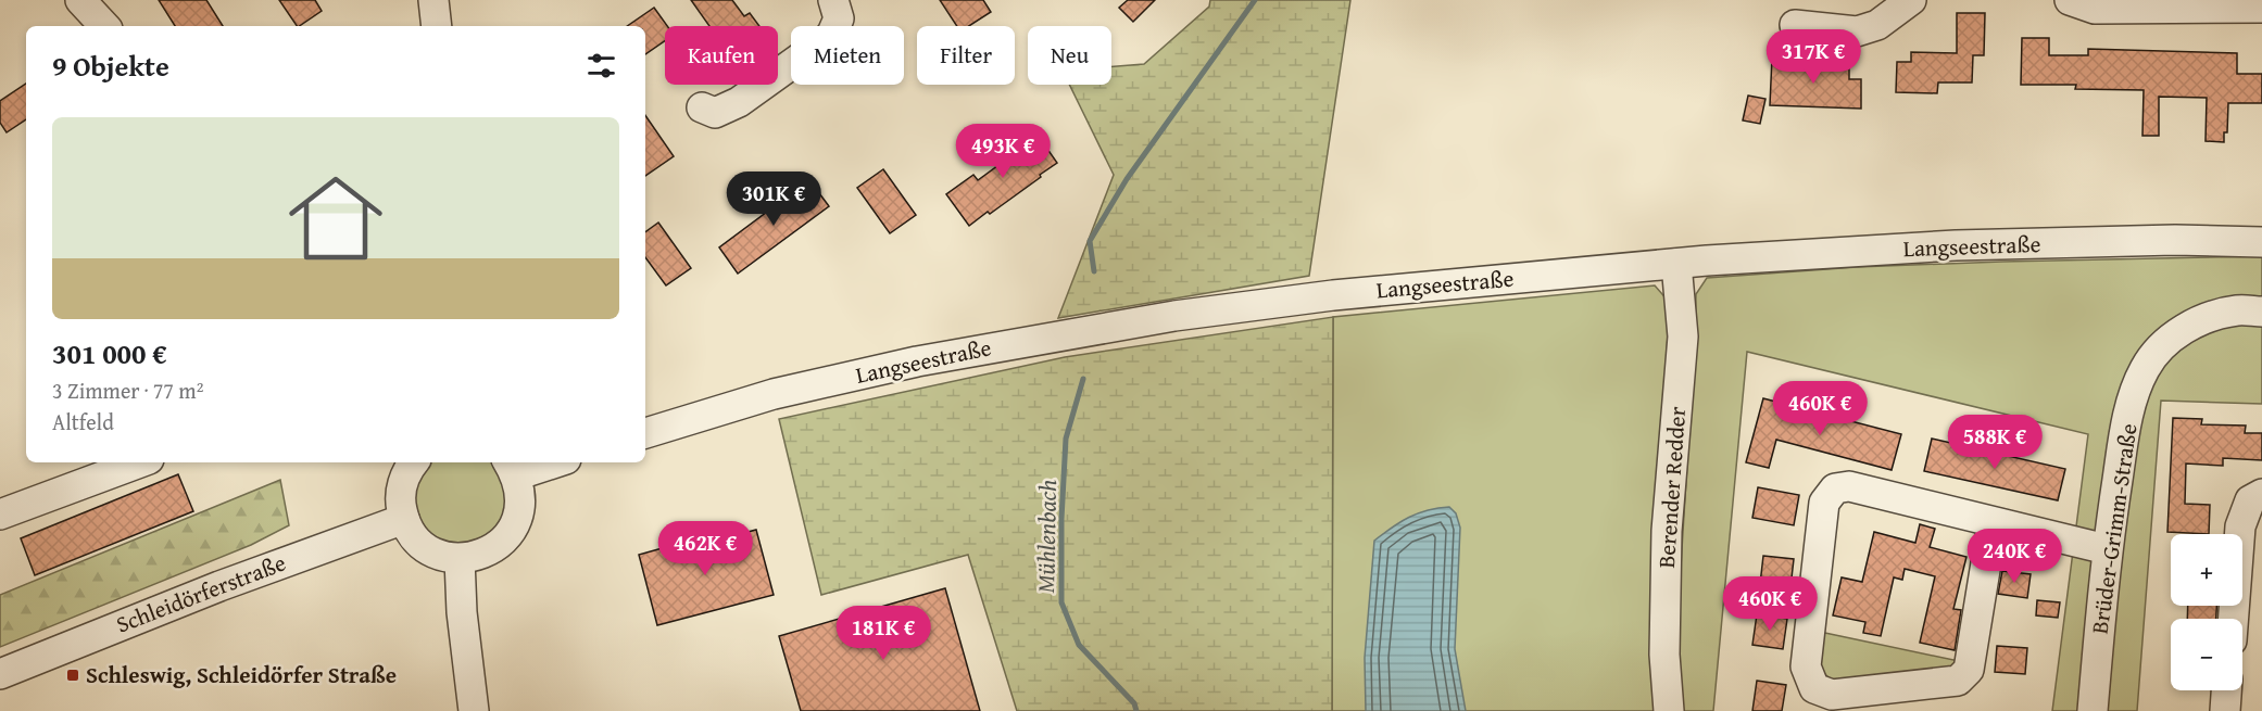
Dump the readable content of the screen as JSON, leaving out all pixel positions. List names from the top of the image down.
{
  "streets": {
    "street": [
      "Langseestraße",
      "Berender Redder",
      "Brüder-Grimm-Straße",
      "Schleidörferstraße"
    ]
  },
  "crossings": [
    ["Langseestraße", "Berender Redder"]
  ],
  "water": ["Mühlenbach"],
  "places": {
    "transit": ["Schleswig, Schleidörfer Straße"]
  },
  "page": {
    "chip": [
      "Kaufen",
      "Mieten",
      "Filter",
      "Neu"
    ],
    "heading": "9 Objekte",
    "price": [
      "317K €",
      "493K €",
      "301K €",
      "460K €",
      "588K €",
      "462K €",
      "240K €",
      "460K €",
      "181K €"
    ],
    "list": [
      {
        "name": "301 000 €",
        "note": "3 Zimmer · 77 m² · Altfeld"
      }
    ],
    "map_buttons": ["+", "−"]
  }
}
